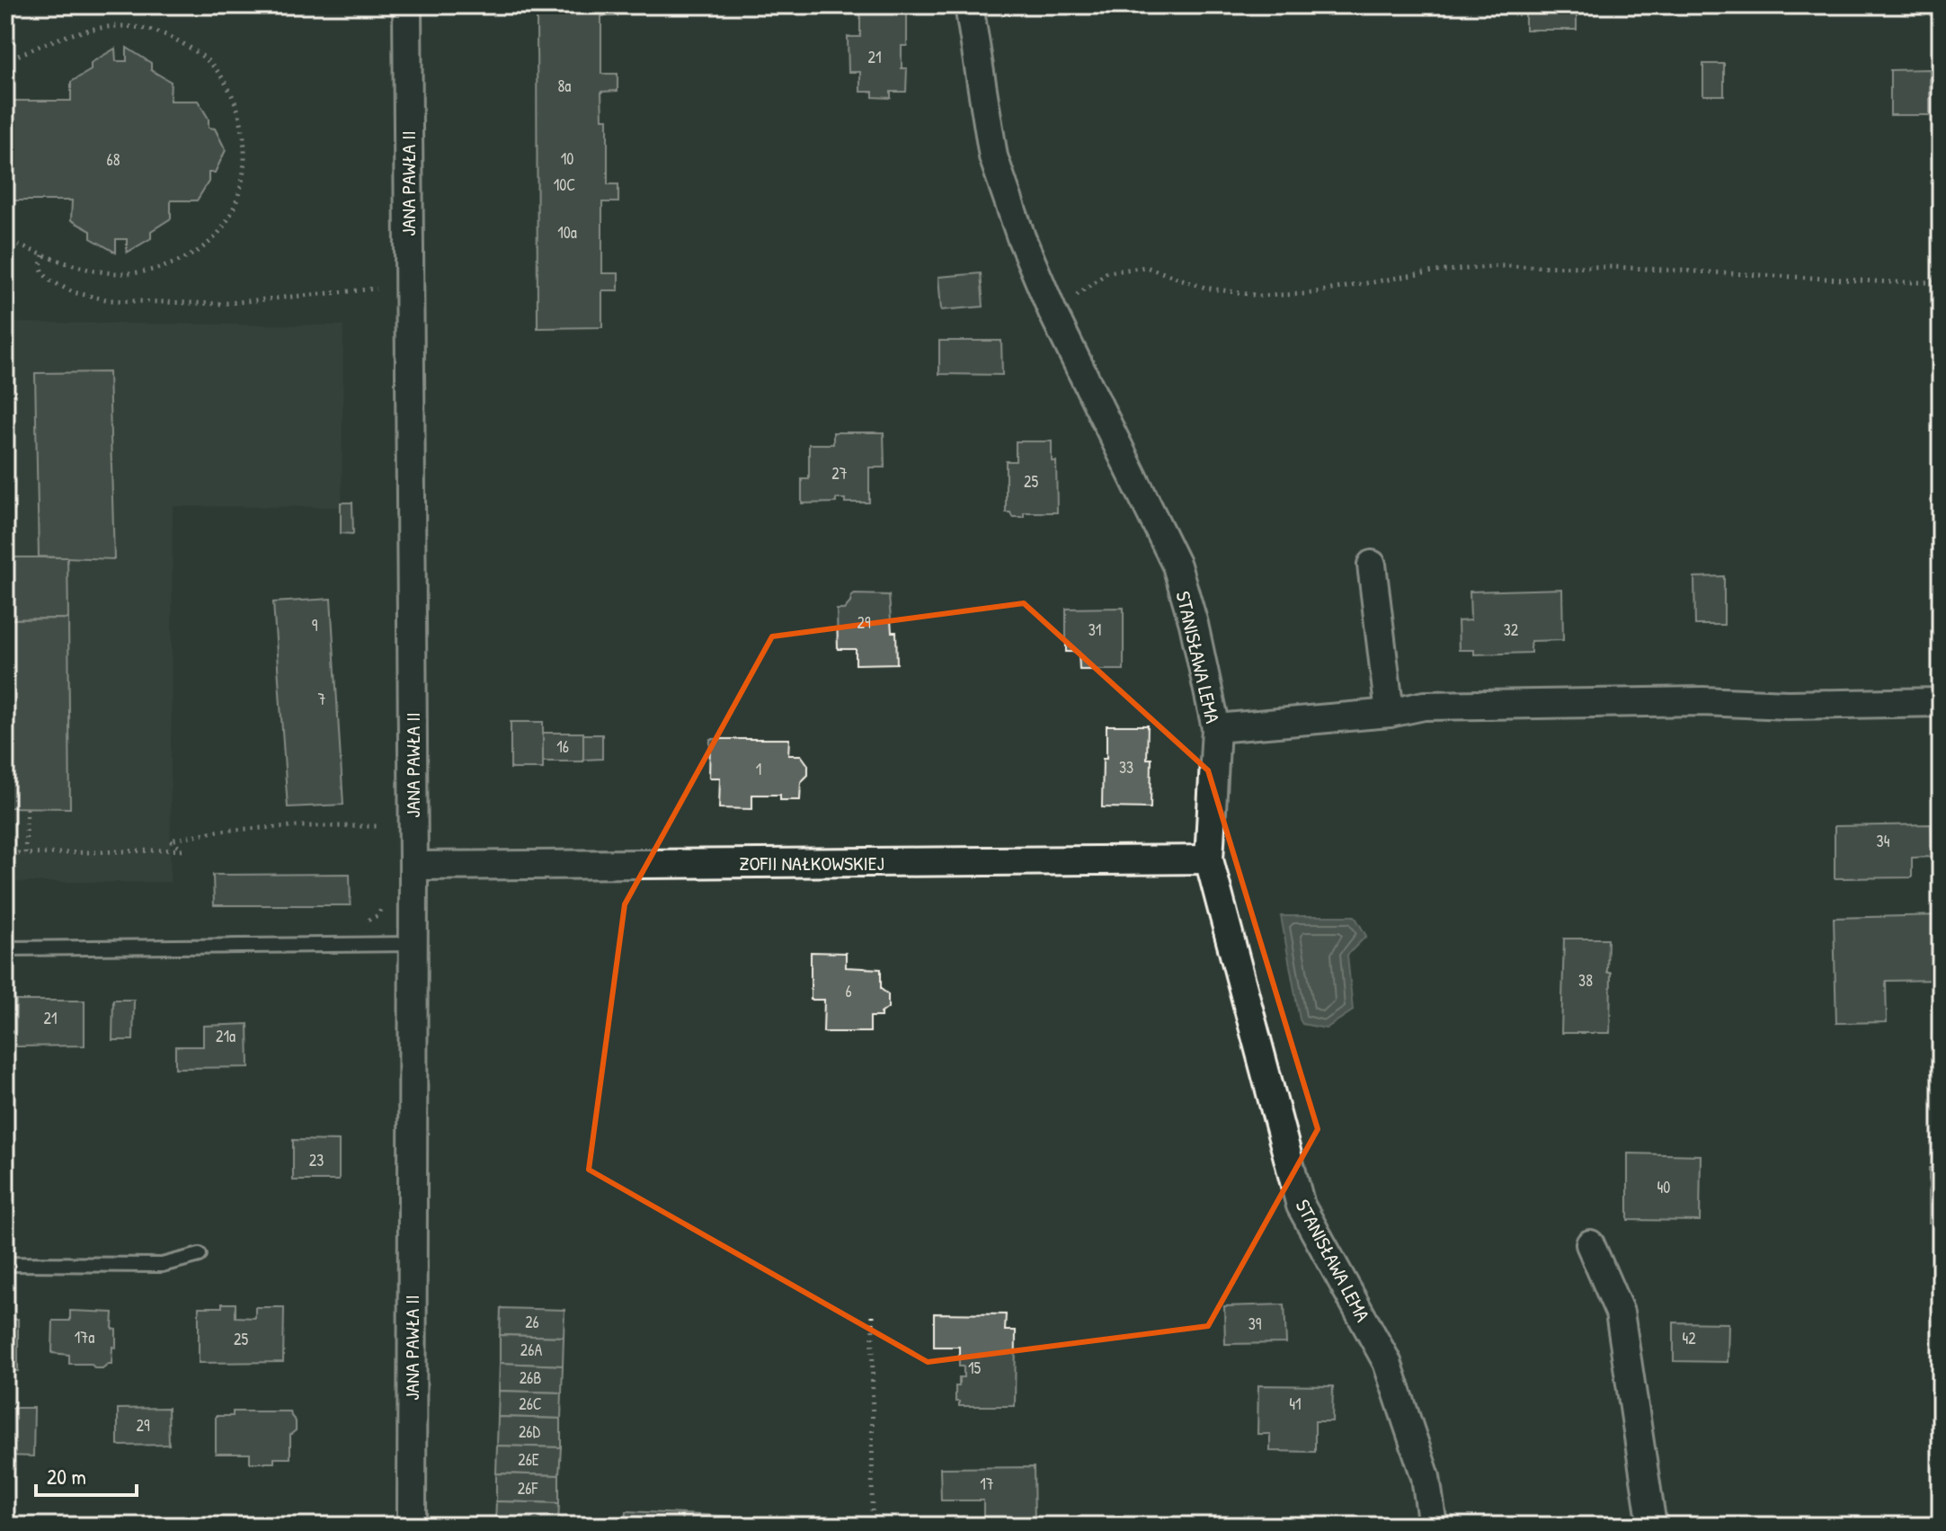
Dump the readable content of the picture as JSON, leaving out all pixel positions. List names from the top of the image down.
{
  "streets": {
    "street": ["JANA PAWŁA II", "STANISŁAWA LEMA", "ZOFII NAŁKOWSKIEJ"]
  },
  "crossings": [
    ["JANA PAWŁA II", "ZOFII NAŁKOWSKIEJ"],
    ["STANISŁAWA LEMA", "ZOFII NAŁKOWSKIEJ"]
  ],
  "house_numbers": [
    "21",
    "8a",
    "10",
    "68",
    "10C",
    "10a",
    "27",
    "25",
    "29",
    "9",
    "31",
    "32",
    "7",
    "16",
    "33",
    "1",
    "34",
    "38",
    "6",
    "21",
    "21a",
    "23",
    "40",
    "26",
    "39",
    "17a",
    "42",
    "25",
    "26A",
    "15",
    "26B",
    "26C",
    "41",
    "29",
    "26D",
    "26E",
    "17",
    "26F"
  ],
  "scale_bar": "20 m"
}
